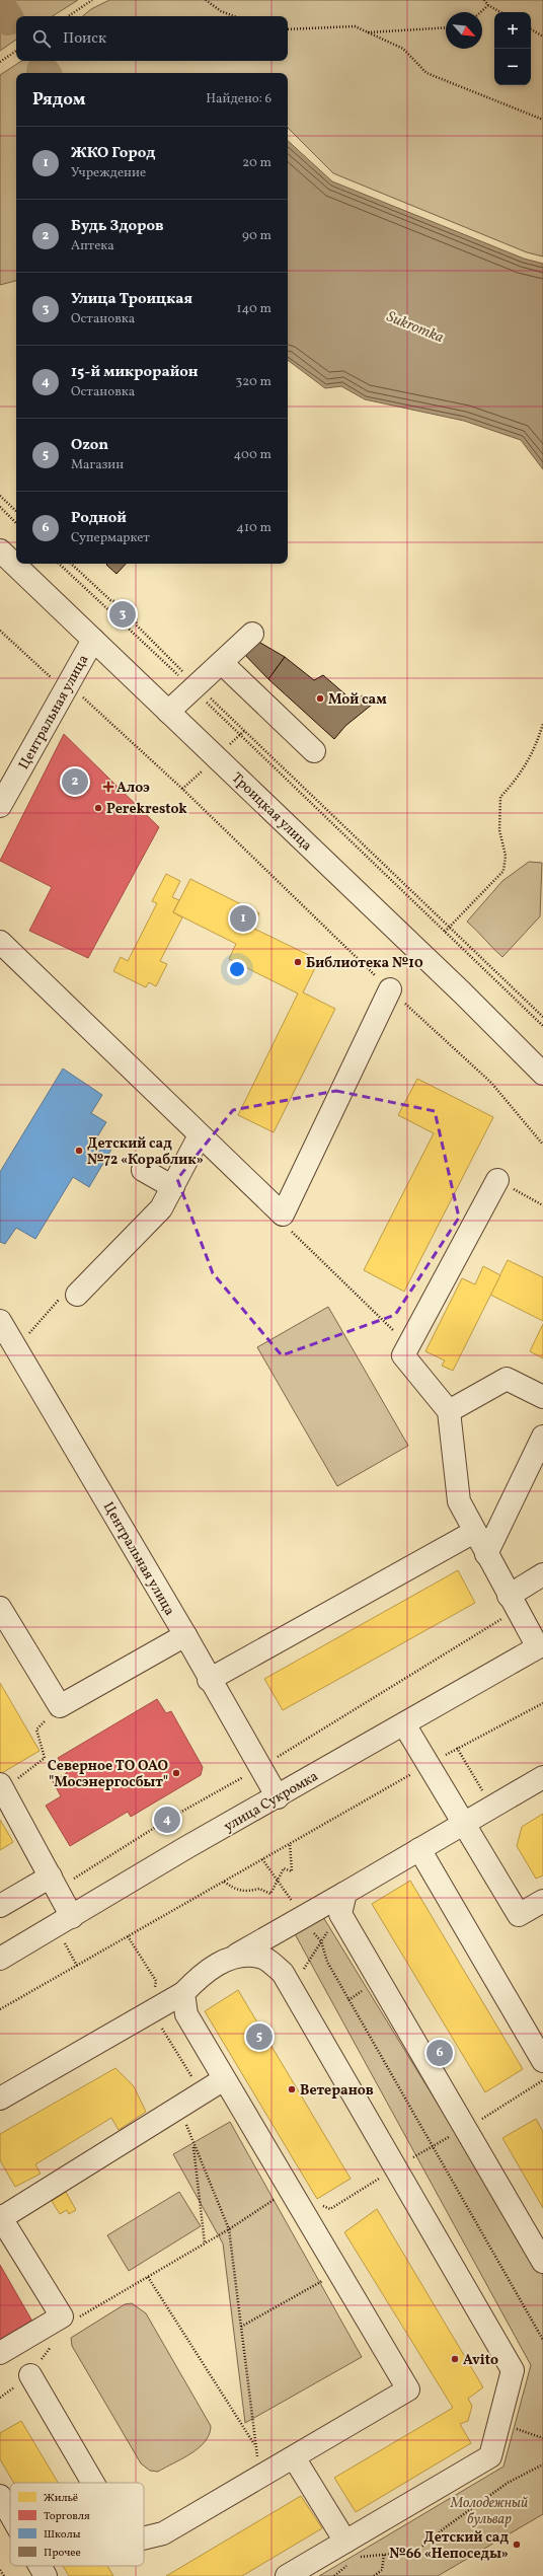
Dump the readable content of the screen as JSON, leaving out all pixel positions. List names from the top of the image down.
{
  "streets": {
    "street": ["Центральная улица", "Троицкая улица", "улица Сукромка"]
  },
  "crossings": [
    ["Центральная улица", "Троицкая улица"],
    ["Центральная улица", "улица Сукромка"]
  ],
  "water": ["Sukromka"],
  "parks": ["Молодежный бульвар"],
  "places": {
    "other": [
      "Мой сам",
      "Perekrestok",
      "Библиотека №10",
      "Детский сад №72 «Кораблик»",
      "Северное ТО ОАО \"Мосэнергосбыт\"",
      "Ветеранов",
      "Avito",
      "Детский сад №66 «Непоседы»"
    ],
    "health": ["Алоэ"]
  },
  "legend": [
    "Жильё",
    "Торговля",
    "Школы",
    "Прочее"
  ],
  "north": "bottom right",
  "page": {
    "map_buttons": ["+", "−"],
    "search": "Поиск",
    "heading": ["Рядом", "Найдено: 6"],
    "list": [
      {
        "mark": "1",
        "name": "ЖКО Город",
        "note": "Учреждение",
        "value": "20 m"
      },
      {
        "mark": "2",
        "name": "Будь Здоров",
        "note": "Аптека",
        "value": "90 m"
      },
      {
        "mark": "3",
        "name": "Улица Троицкая",
        "note": "Остановка",
        "value": "140 m"
      },
      {
        "mark": "4",
        "name": "15-й микрорайон",
        "note": "Остановка",
        "value": "320 m"
      },
      {
        "mark": "5",
        "name": "Ozon",
        "note": "Магазин",
        "value": "400 m"
      },
      {
        "mark": "6",
        "name": "Родной",
        "note": "Супермаркет",
        "value": "410 m"
      }
    ],
    "pins": [
      "3",
      "2",
      "1",
      "4",
      "5",
      "6"
    ]
  }
}
